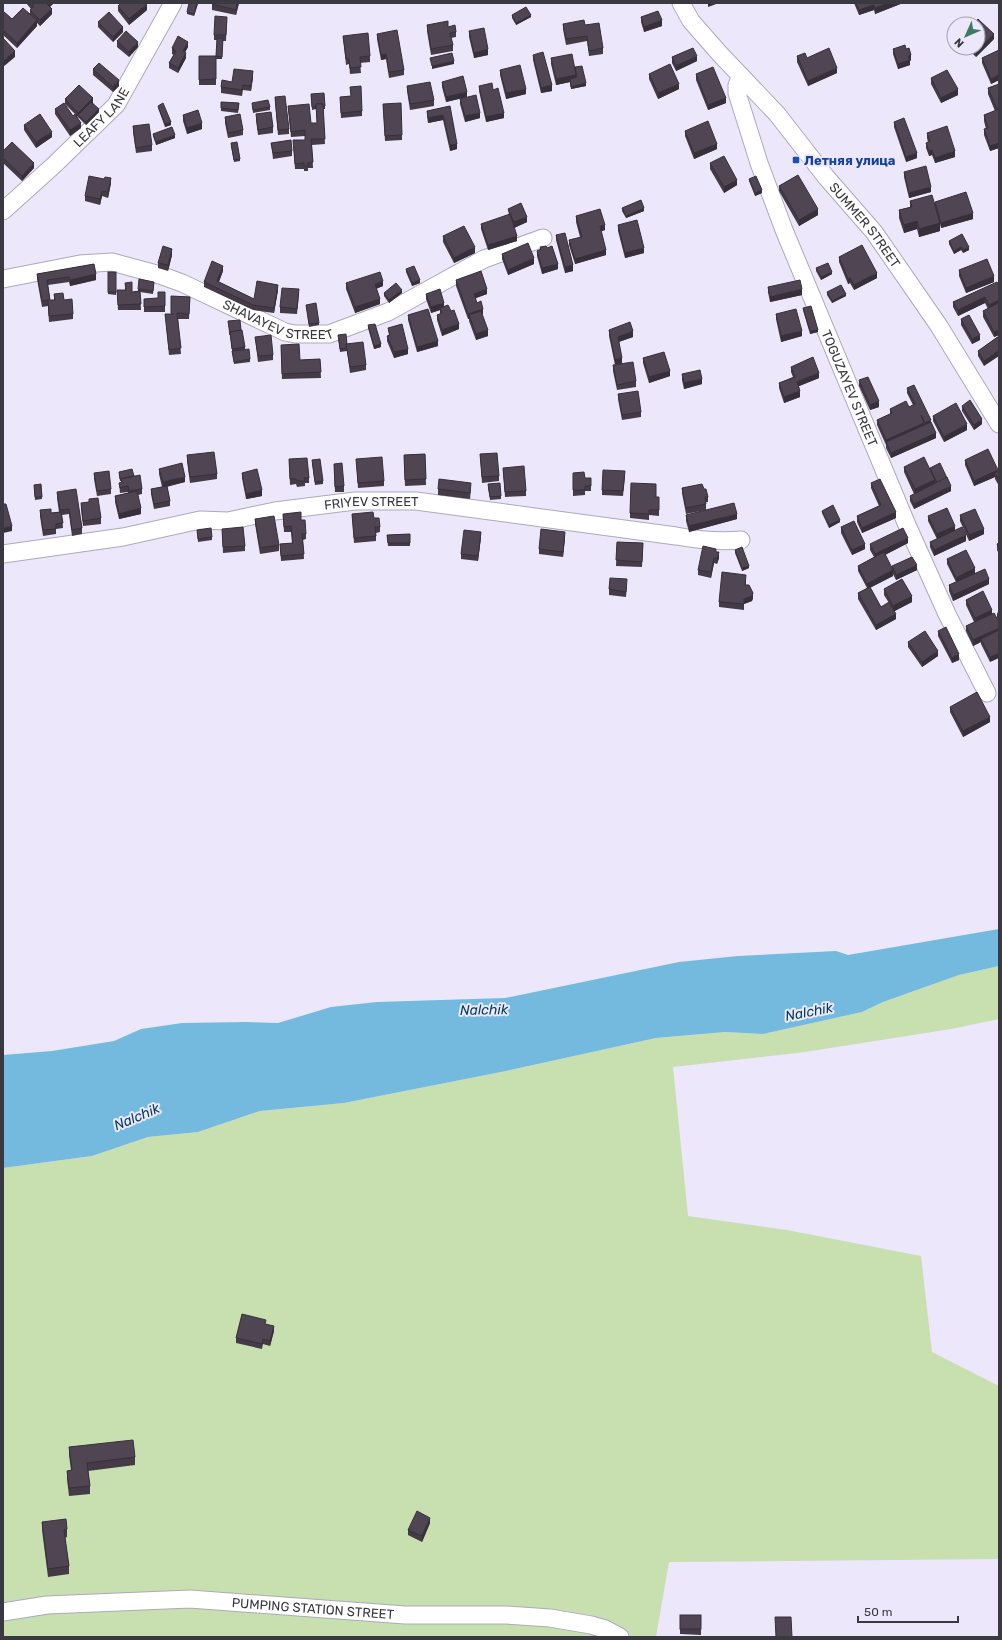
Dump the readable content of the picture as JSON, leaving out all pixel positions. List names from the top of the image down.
{
  "streets": {
    "street": [
      "LEAFY LANE",
      "SUMMER STREET",
      "SHAVAYEV STREET",
      "TOGUZAYEV STREET",
      "FRIYEV STREET",
      "PUMPING STATION STREET"
    ]
  },
  "crossings": [
    ["SUMMER STREET", "TOGUZAYEV STREET"]
  ],
  "water": ["Nalchik"],
  "places": {
    "transit": ["Летняя улица"]
  },
  "scale_bar": "50 m",
  "north": "bottom left"
}
